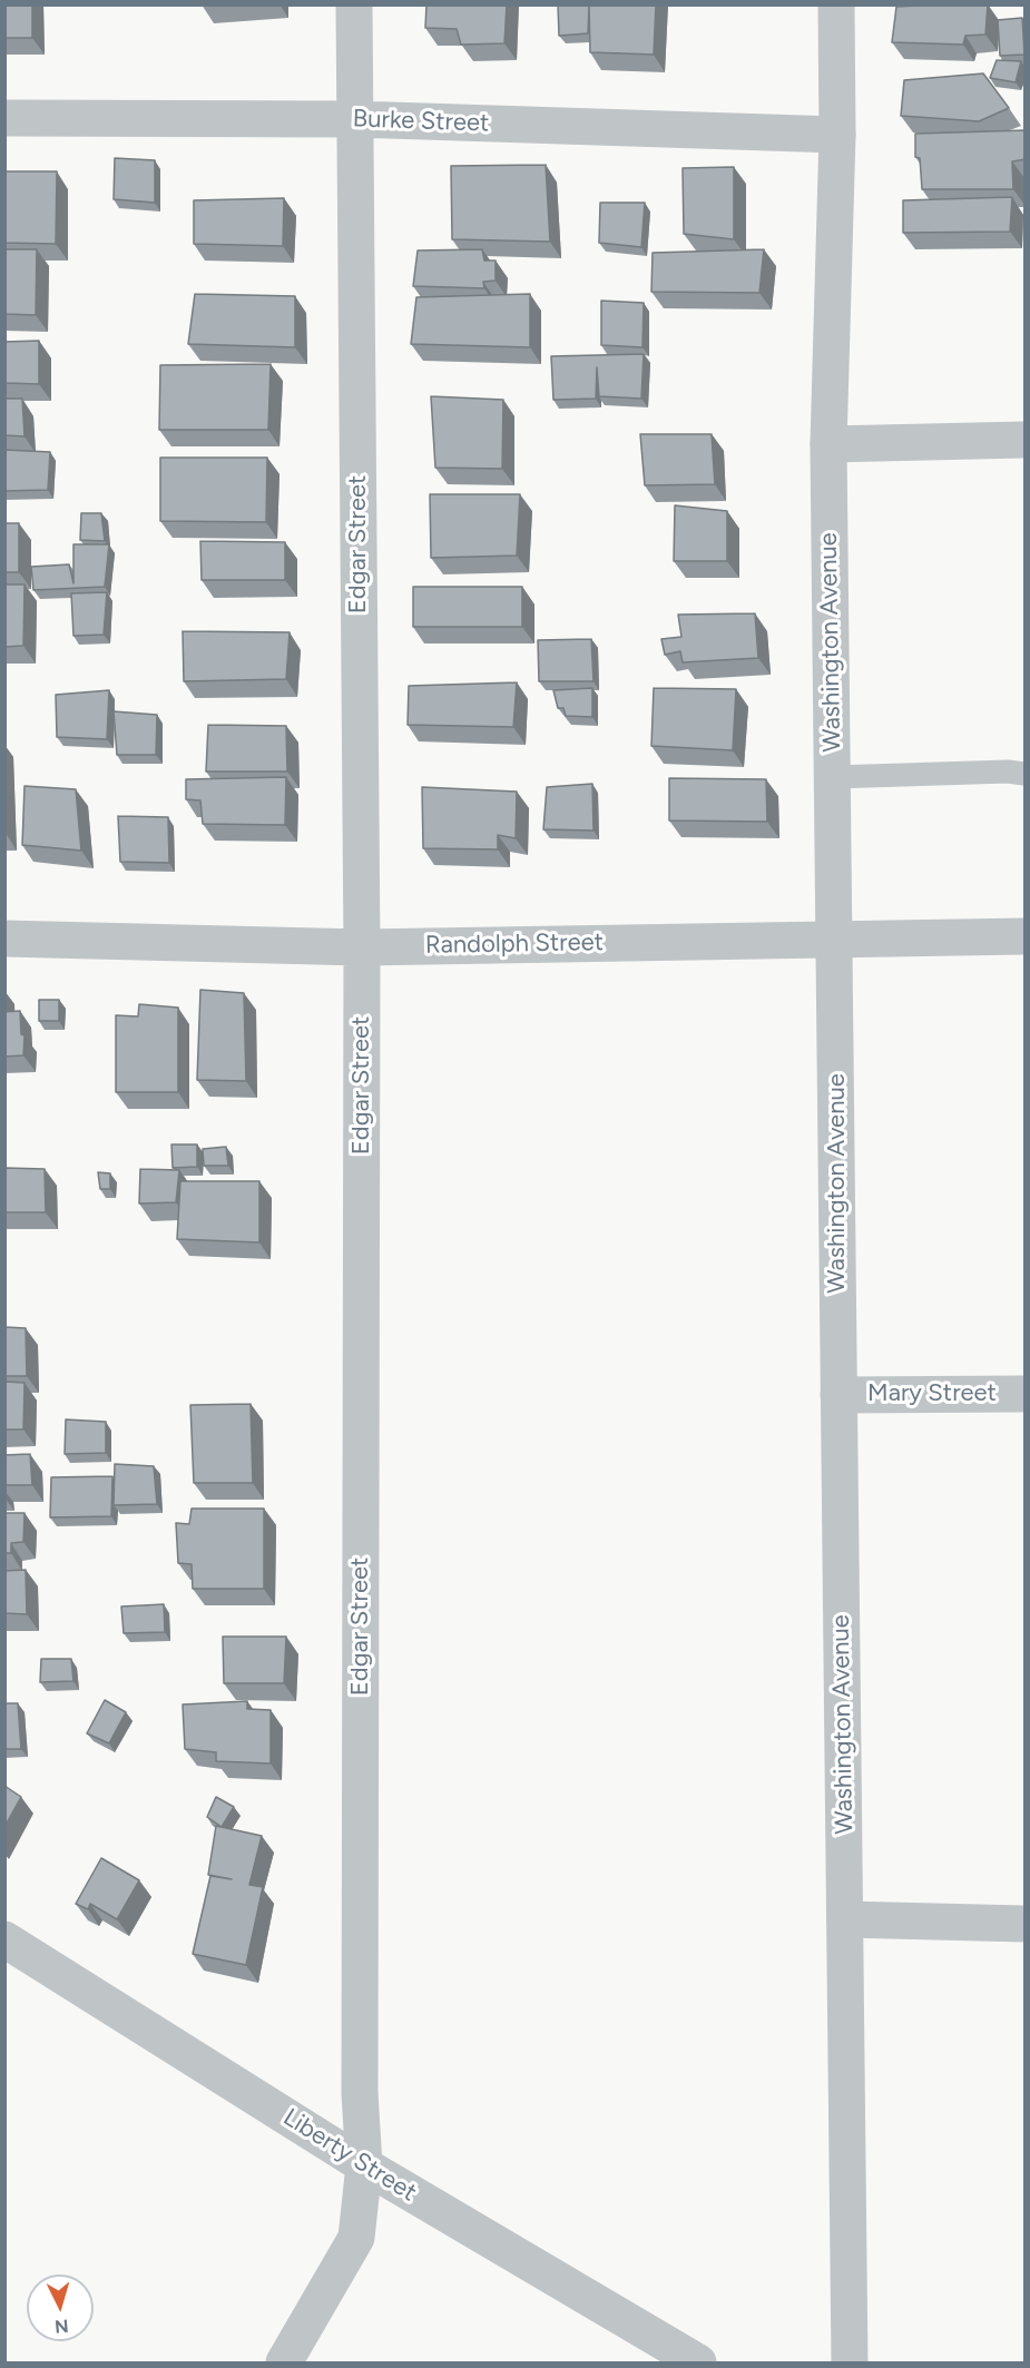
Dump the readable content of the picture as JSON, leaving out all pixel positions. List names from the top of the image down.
{
  "streets": {
    "street": [
      "Burke Street",
      "Edgar Street",
      "Washington Avenue",
      "Randolph Street",
      "Mary Street",
      "Liberty Street"
    ]
  },
  "crossings": [
    ["Burke Street", "Edgar Street"],
    ["Burke Street", "Washington Avenue"],
    ["Edgar Street", "Randolph Street"],
    ["Edgar Street", "Liberty Street"],
    ["Washington Avenue", "Randolph Street"],
    ["Washington Avenue", "Mary Street"]
  ],
  "north": "bottom"
}
